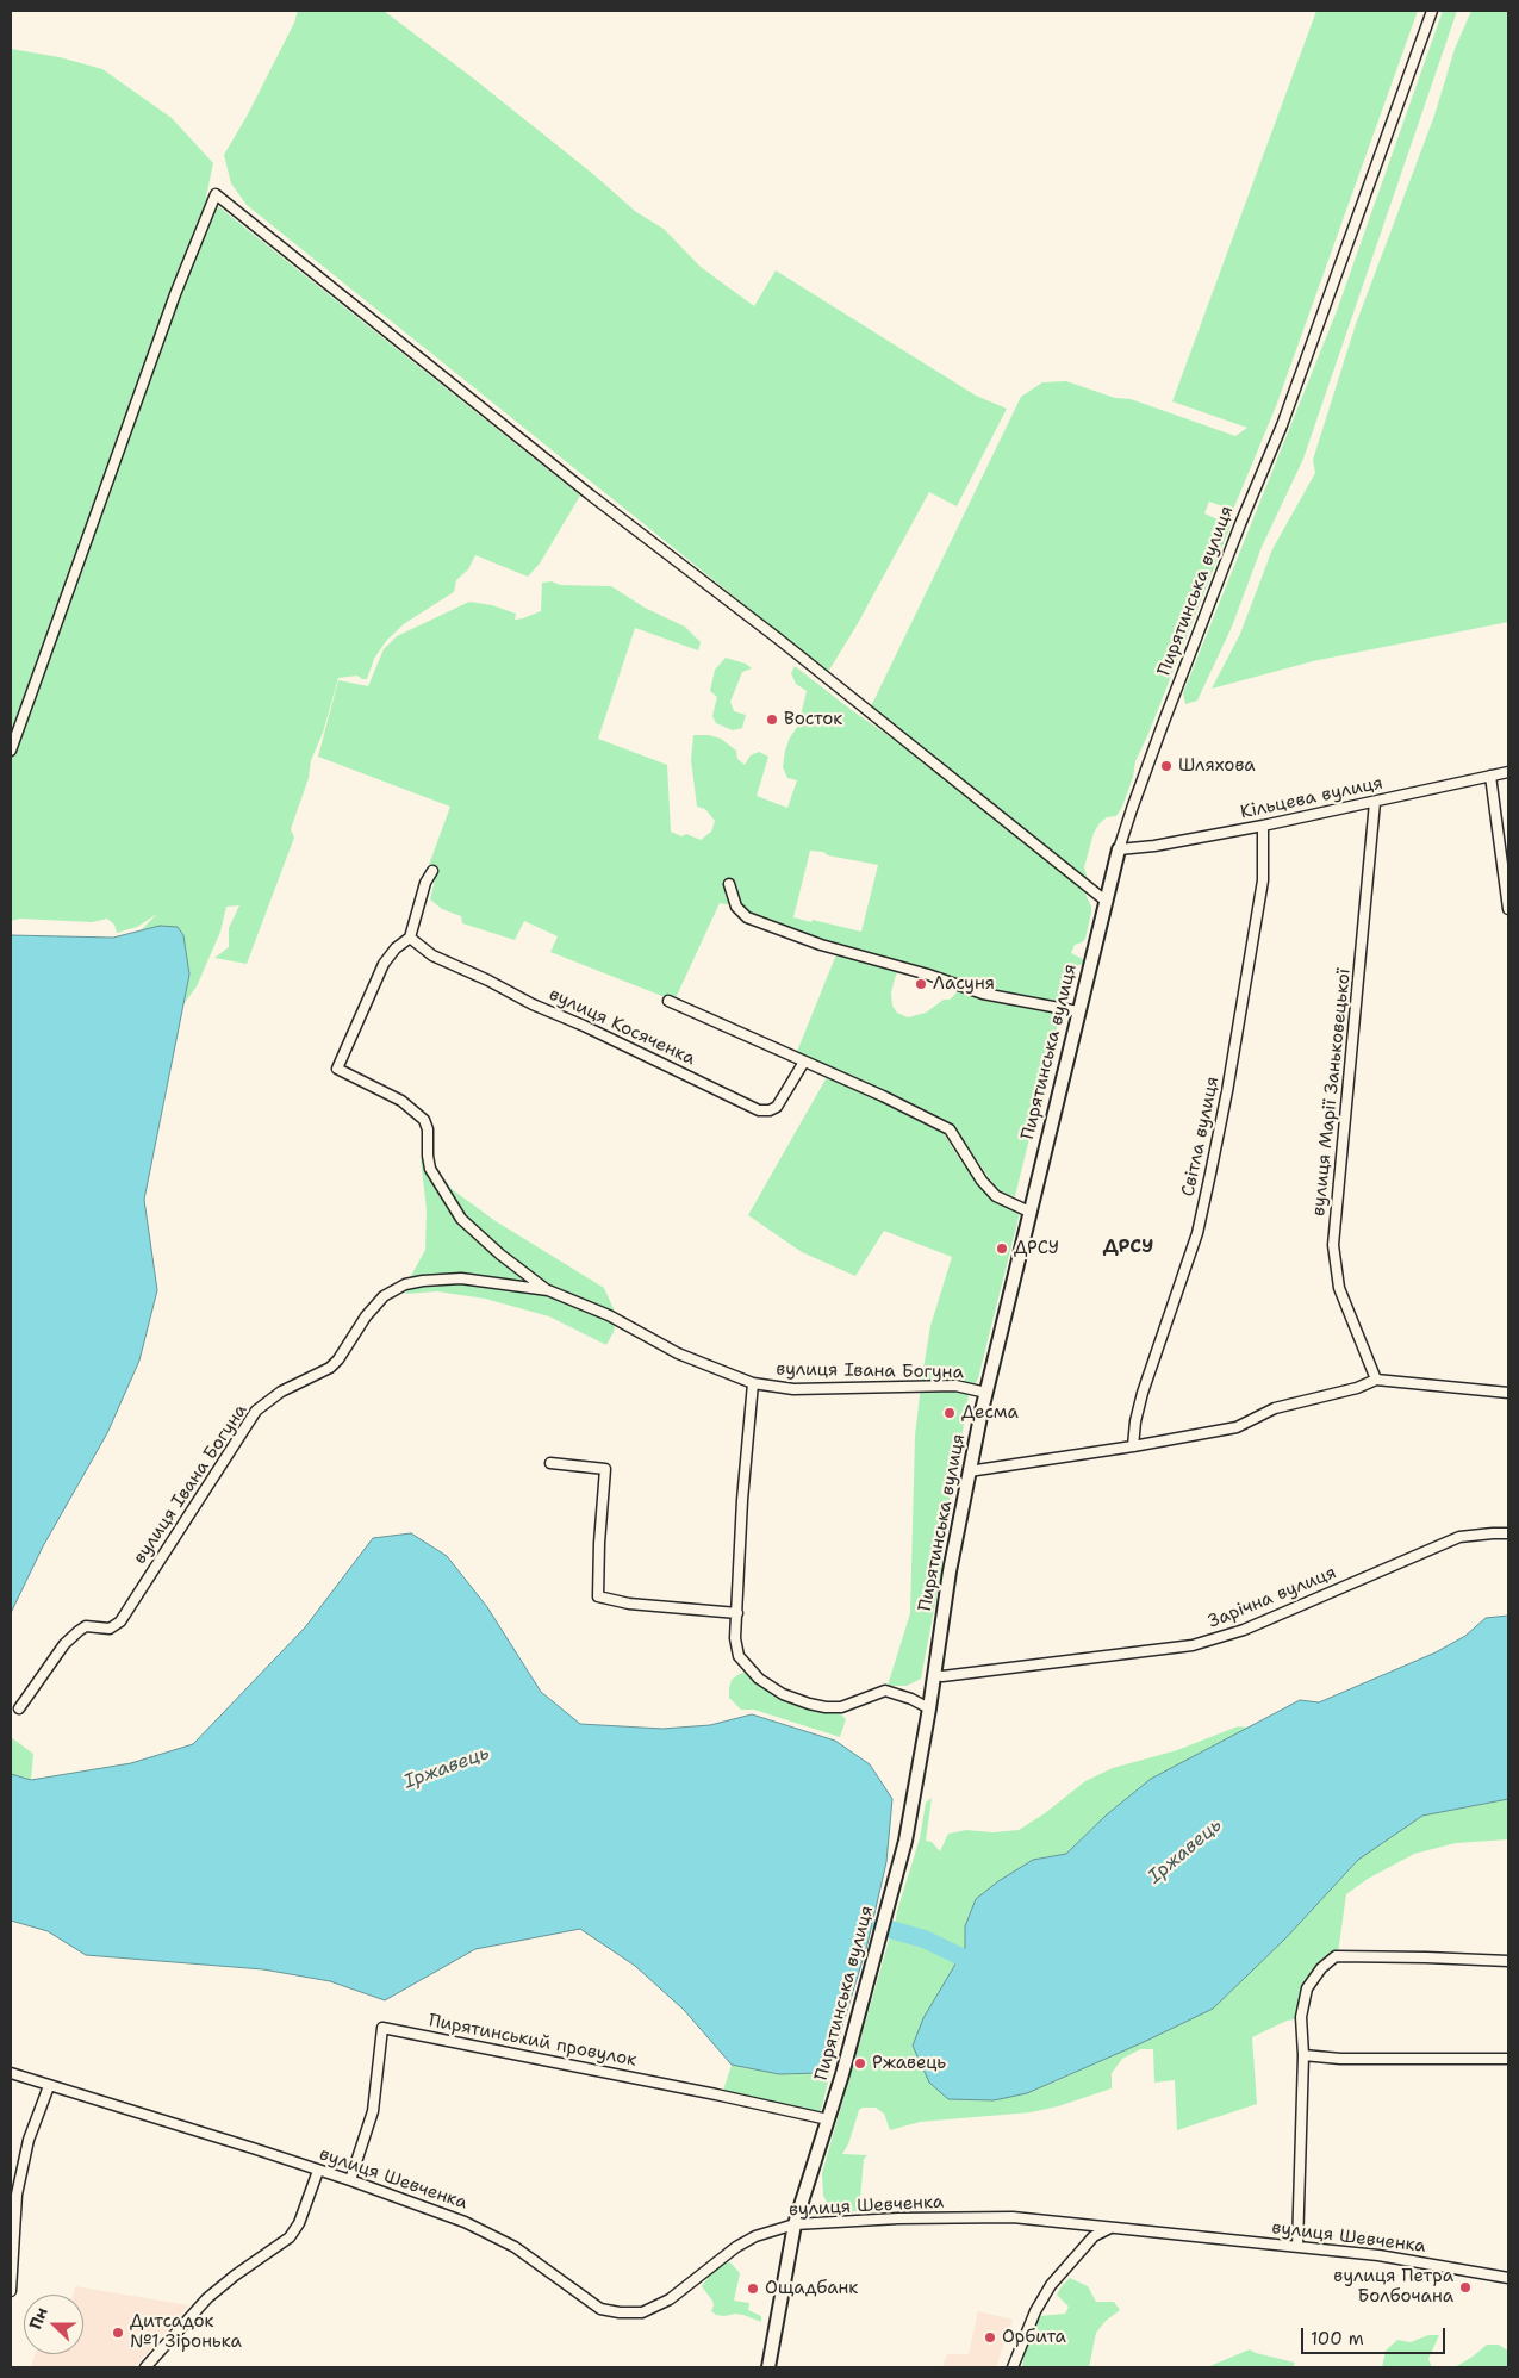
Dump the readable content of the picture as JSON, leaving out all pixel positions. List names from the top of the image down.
{
  "streets": {
    "main road": ["Пирятинська вулиця"],
    "street": [
      "Кільцева вулиця",
      "вулиця Косяченка",
      "вулиця Марії Заньковецької",
      "Світла вулиця",
      "вулиця Івана Богуна",
      "Зарічна вулиця",
      "Пирятинський провулок",
      "вулиця Шевченка"
    ]
  },
  "crossings": [
    ["Пирятинська вулиця", "Кільцева вулиця"],
    ["Пирятинська вулиця", "вулиця Івана Богуна"],
    ["Пирятинська вулиця", "Зарічна вулиця"],
    ["Пирятинська вулиця", "Пирятинський провулок"],
    ["Пирятинська вулиця", "вулиця Шевченка"],
    ["Кільцева вулиця", "вулиця Марії Заньковецької"],
    ["Кільцева вулиця", "Світла вулиця"],
    ["вулиця Косяченка", "вулиця Івана Богуна"],
    ["Пирятинський провулок", "вулиця Шевченка"]
  ],
  "districts": ["ДРСУ"],
  "water": ["Іржавець"],
  "places": [
    "Восток",
    "Шляхова",
    "Ласуня",
    "ДРСУ",
    "Десма",
    "Ржавець",
    "вулиця Петра Болбочана",
    "Ощадбанк",
    "Дитсадок №1 Зіронька",
    "Орбита"
  ],
  "scale_bar": "100 m",
  "north": "left"
}
